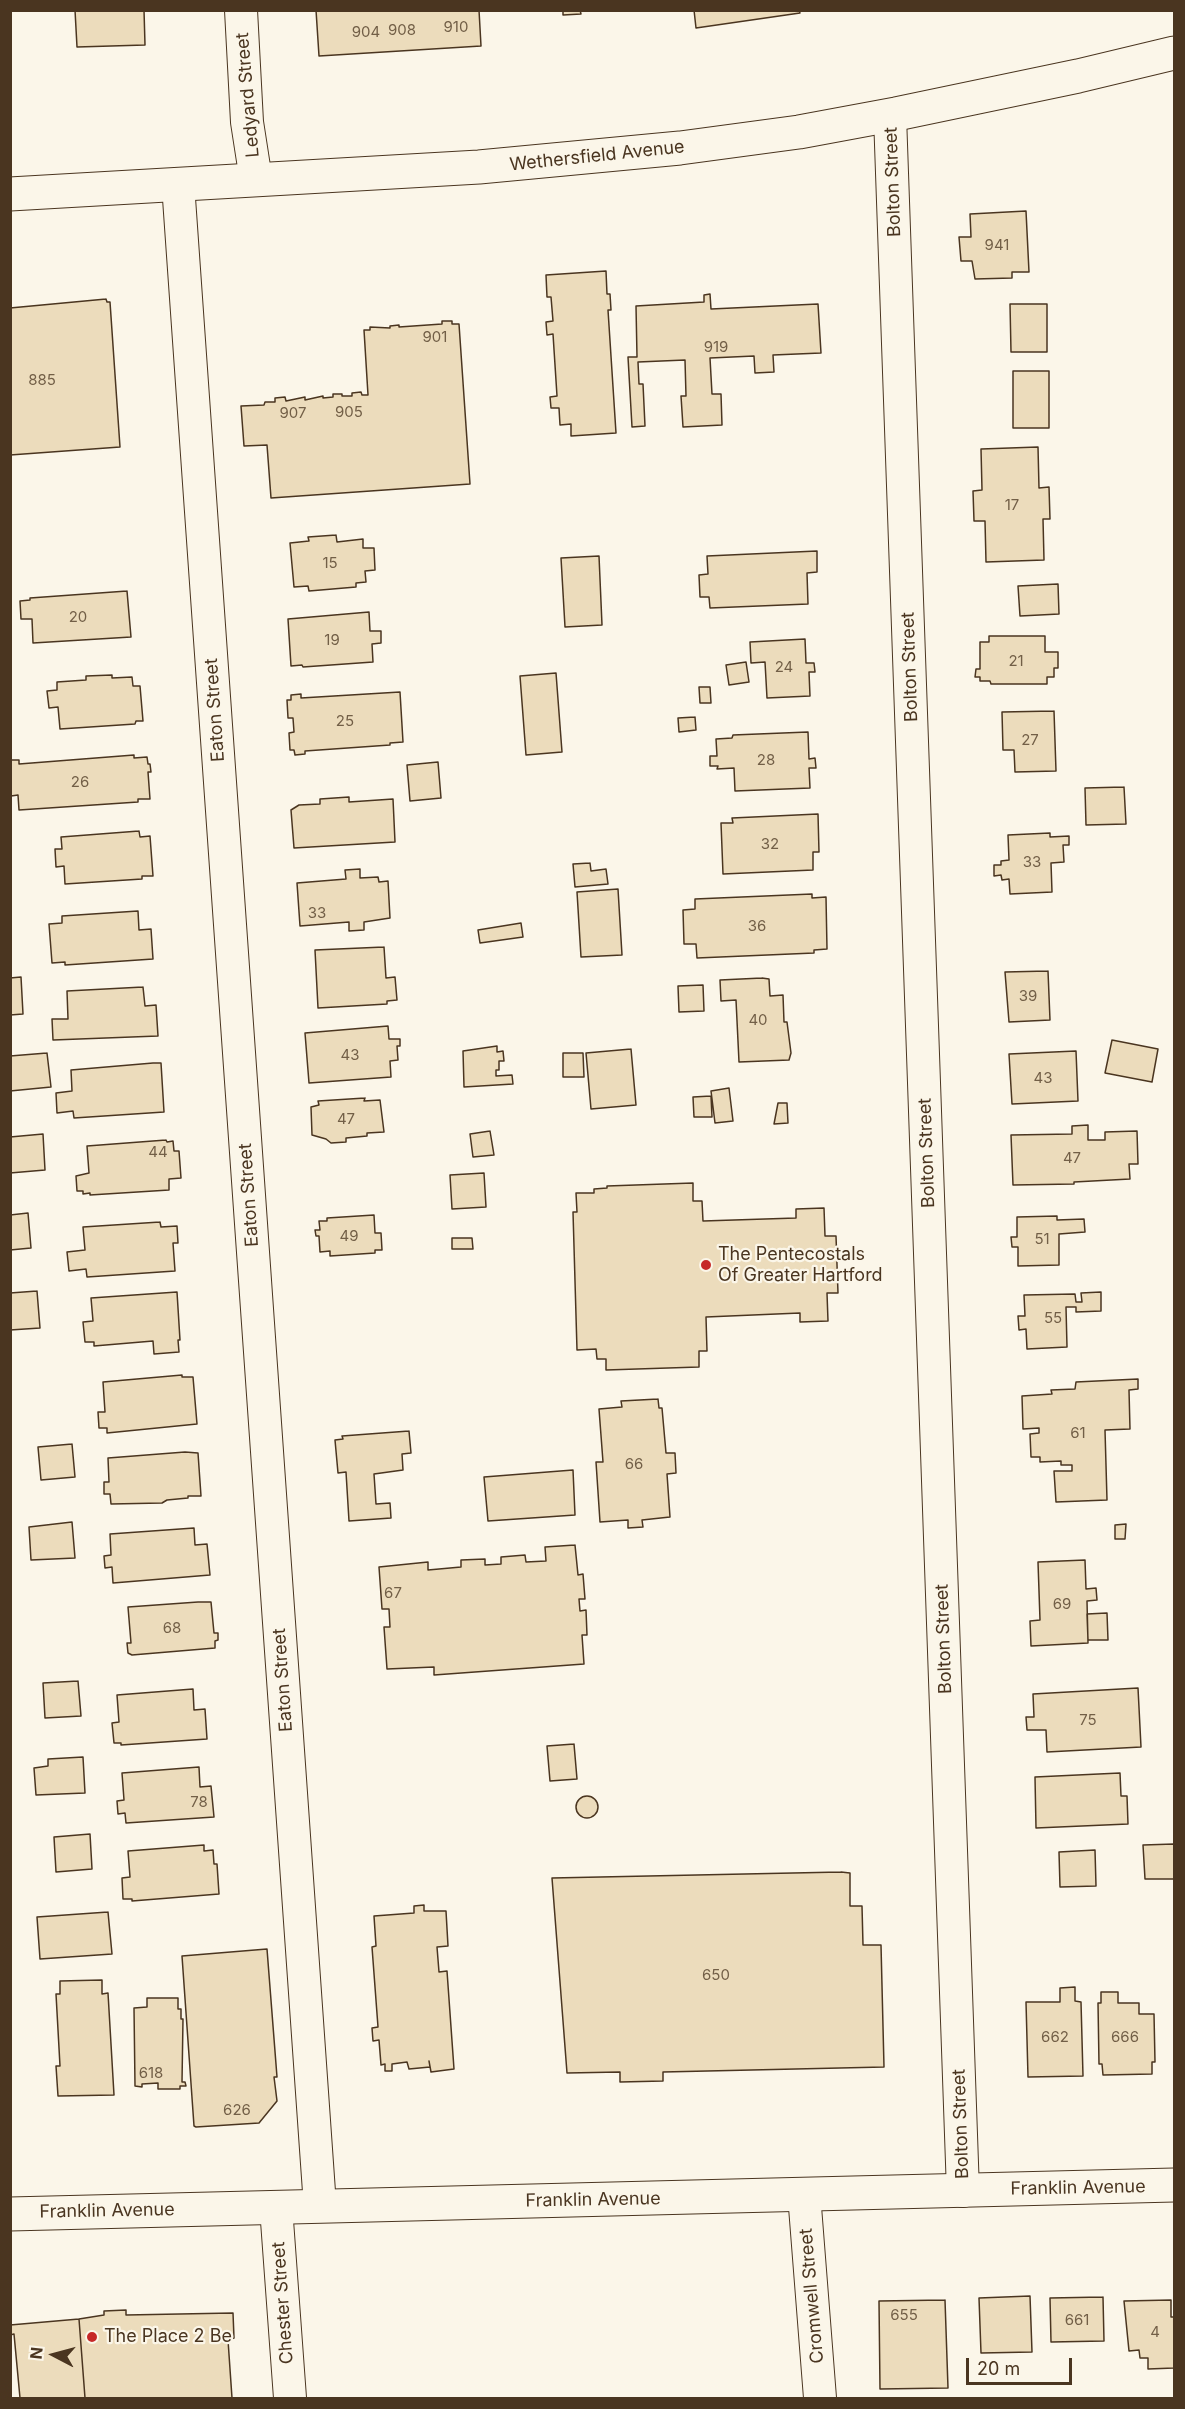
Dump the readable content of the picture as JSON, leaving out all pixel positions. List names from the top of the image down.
{
  "streets": {
    "main road": ["Wethersfield Avenue", "Franklin Avenue"],
    "street": [
      "Ledyard Street",
      "Bolton Street",
      "Eaton Street",
      "Cromwell Street",
      "Chester Street"
    ]
  },
  "crossings": [
    ["Ledyard Street", "Wethersfield Avenue"],
    ["Wethersfield Avenue", "Bolton Street"],
    ["Wethersfield Avenue", "Eaton Street"],
    ["Bolton Street", "Franklin Avenue"],
    ["Eaton Street", "Franklin Avenue"],
    ["Franklin Avenue", "Cromwell Street"],
    ["Franklin Avenue", "Chester Street"]
  ],
  "places": ["The Pentecostals Of Greater Hartford", "The Place 2 Be"],
  "house_numbers": [
    "910",
    "908",
    "904",
    "941",
    "901",
    "919",
    "885",
    "905",
    "907",
    "17",
    "15",
    "20",
    "19",
    "21",
    "24",
    "25",
    "27",
    "28",
    "26",
    "32",
    "33",
    "33",
    "36",
    "39",
    "40",
    "43",
    "43",
    "47",
    "44",
    "47",
    "49",
    "51",
    "55",
    "61",
    "66",
    "67",
    "69",
    "68",
    "75",
    "78",
    "650",
    "662",
    "666",
    "618",
    "626",
    "655",
    "661",
    "4"
  ],
  "scale_bar": "20 m",
  "north": "left"
}
